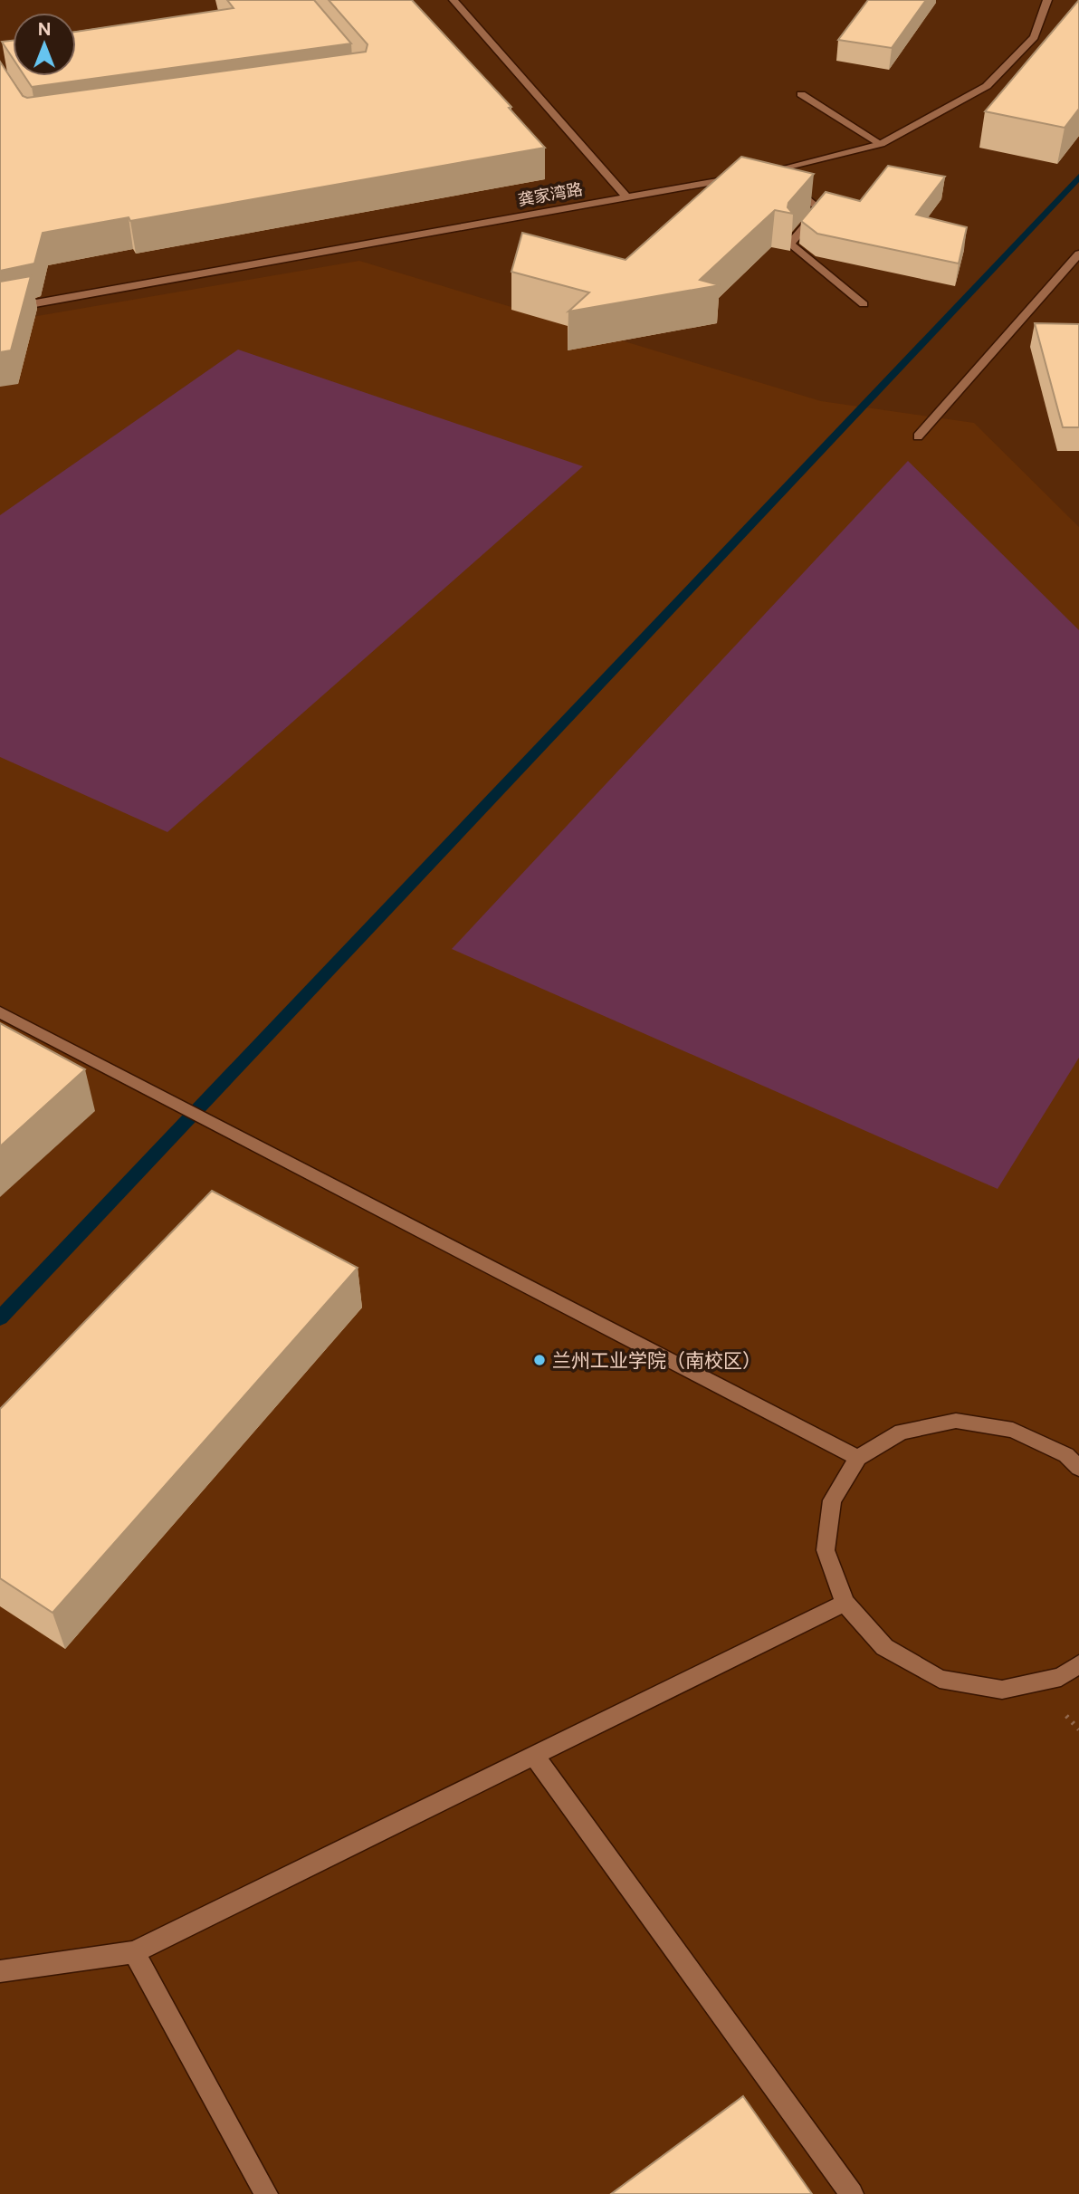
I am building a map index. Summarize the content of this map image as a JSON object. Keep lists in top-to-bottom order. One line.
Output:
{"streets":{"street":["龚家湾路"]},"places":["兰州工业学院（南校区）"],"north":"top"}
